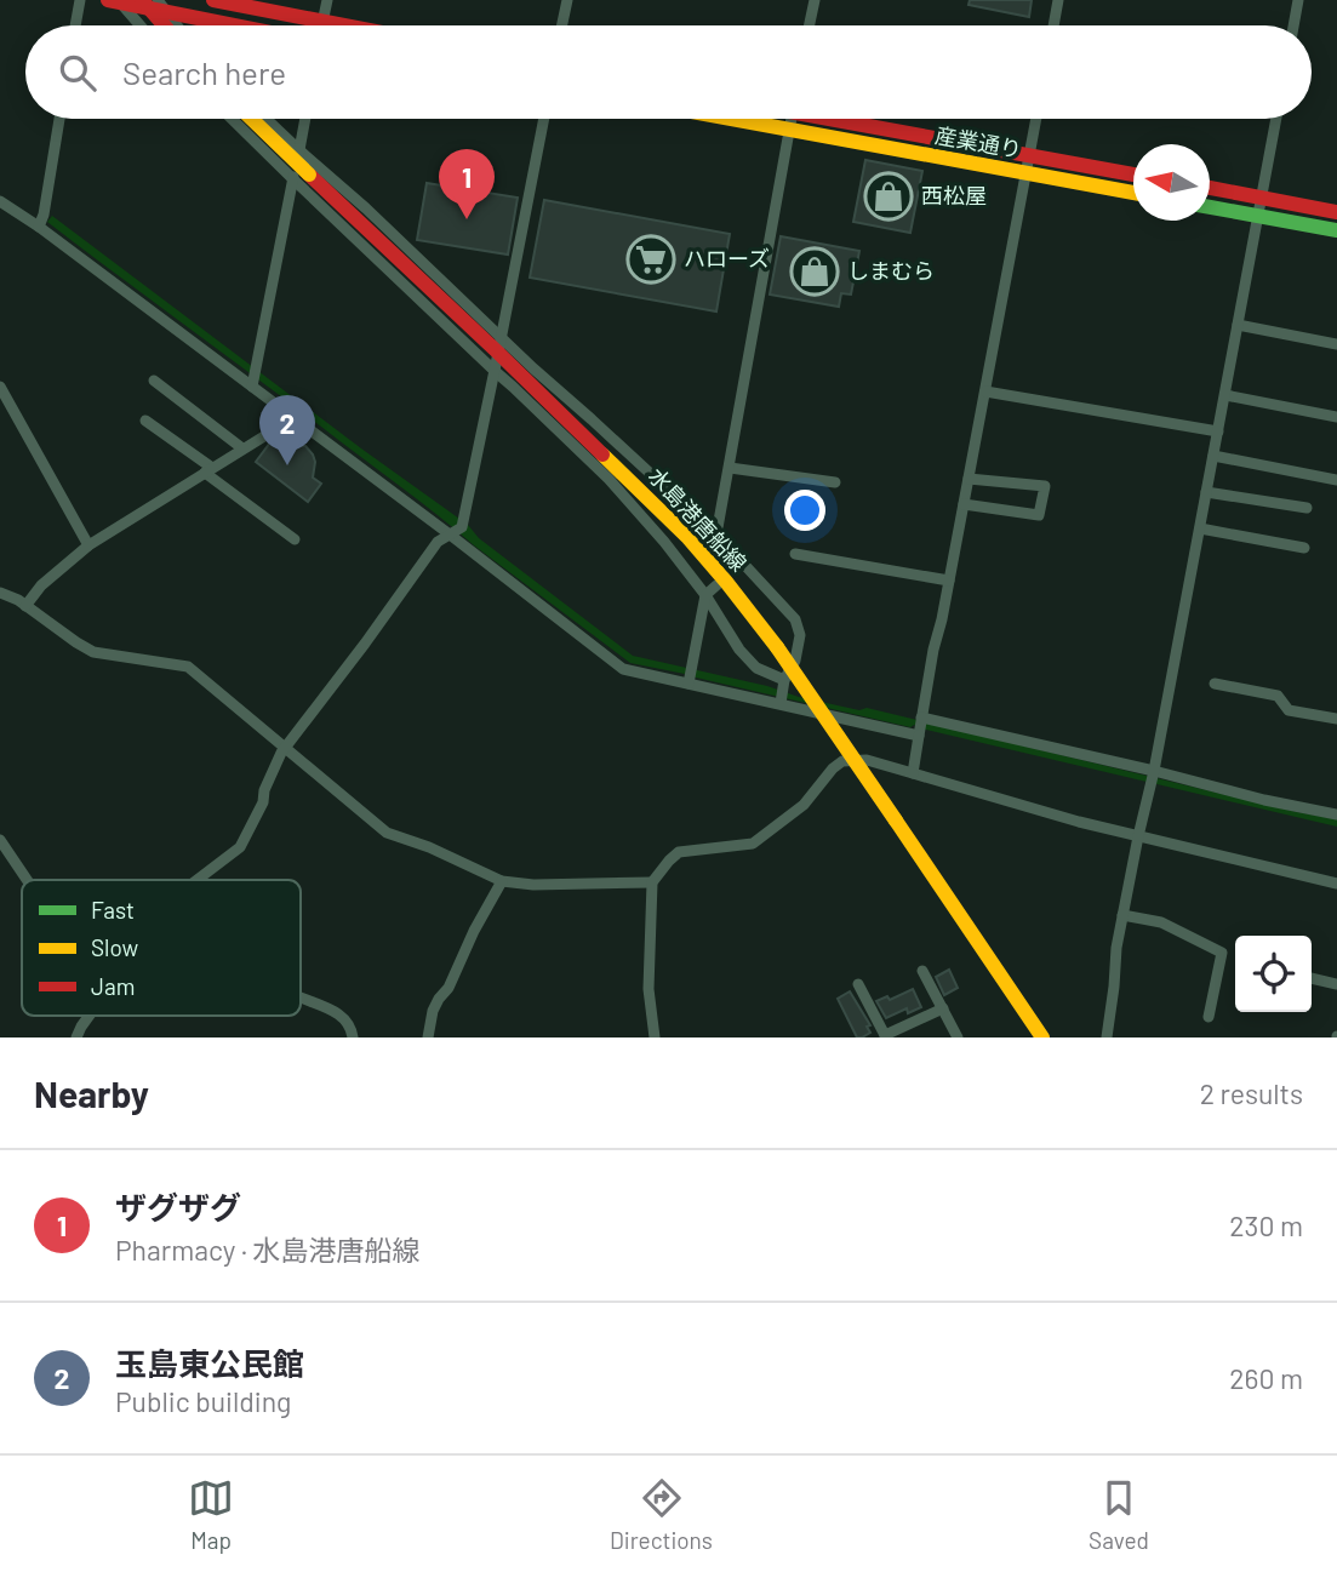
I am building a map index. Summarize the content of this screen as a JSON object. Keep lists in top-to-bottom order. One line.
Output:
{"streets":{"street":["産業通り","水島港唐船線"]},"places":{"shop":["西松屋","しまむら"],"supermarket":["ハローズ"]},"legend":["Fast","Slow","Jam"],"north":"left","page":{"search":"Search here","pins":["1","2"],"heading":["Nearby","2 results"],"list":[{"mark":"1","name":"ザグザグ","note":"Pharmacy · 水島港唐船線","value":"230 m"},{"mark":"2","name":"玉島東公民館","note":"Public building","value":"260 m"}],"nav":["Map","Directions","Saved"]}}
